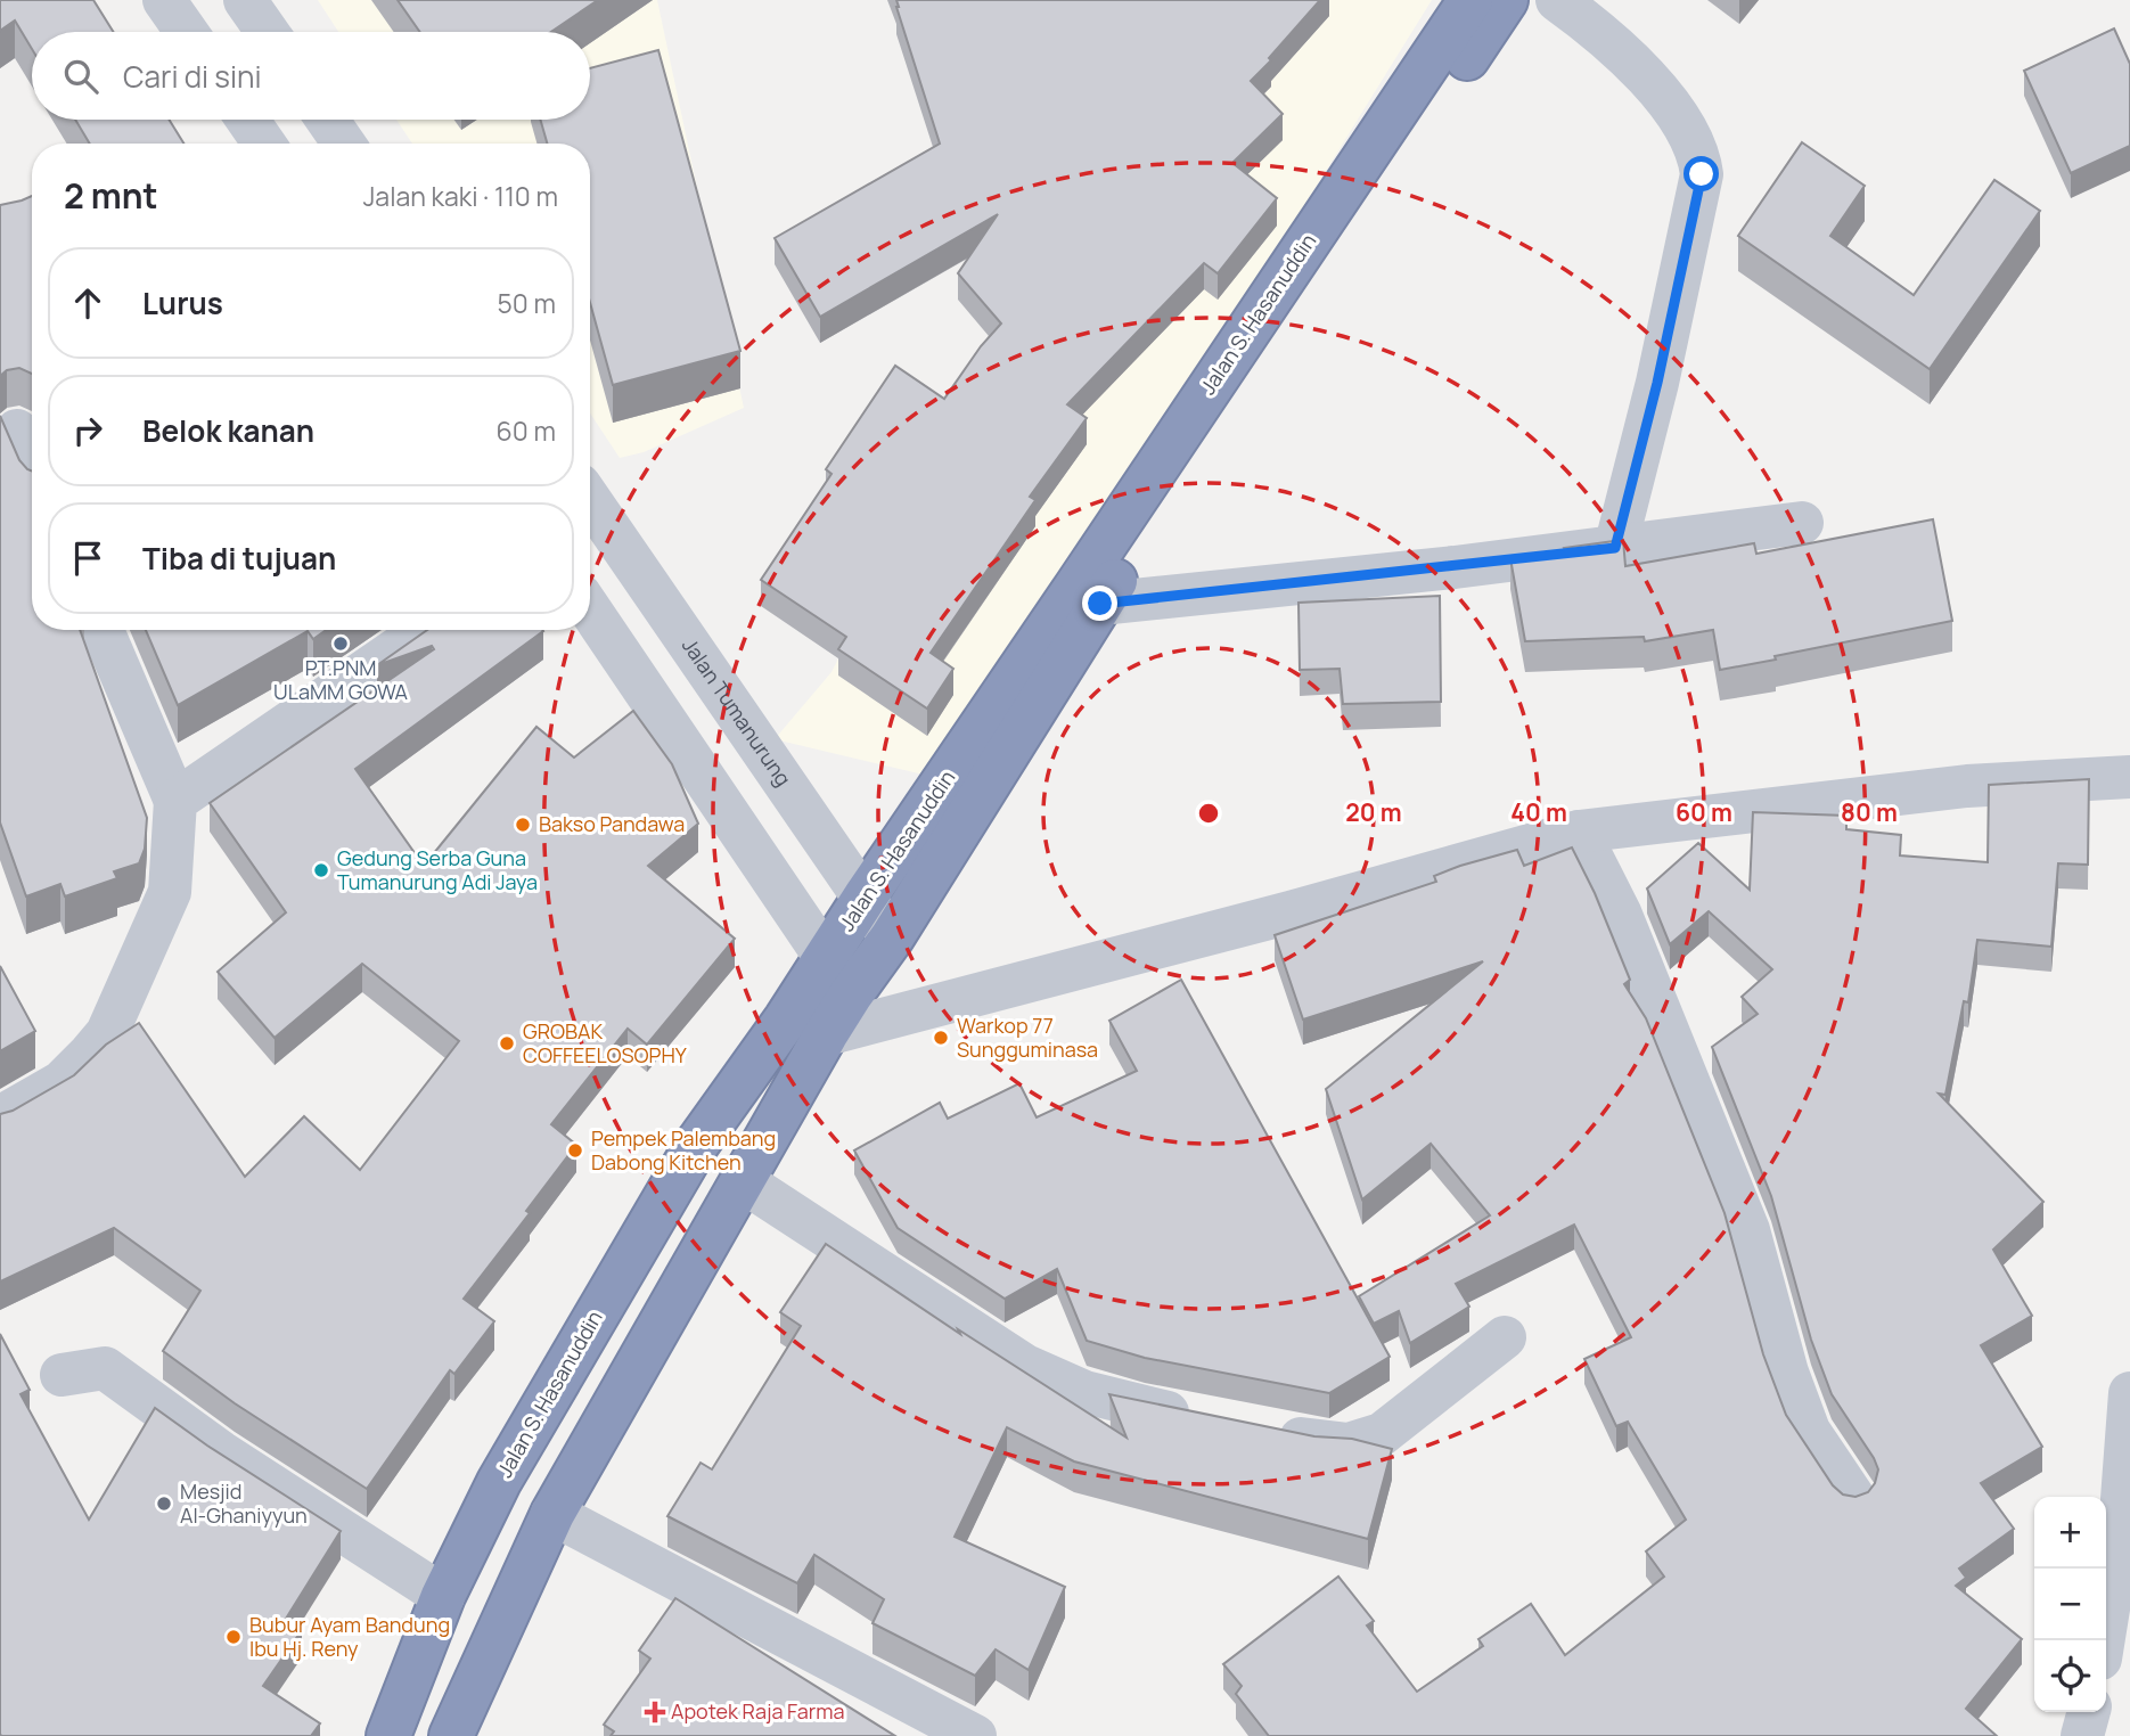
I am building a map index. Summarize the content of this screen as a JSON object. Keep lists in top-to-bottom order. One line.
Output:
{"streets":{"highway":["Jalan S. Hasanuddin"],"street":["Jalan Tumanurung"]},"crossings":[["Jalan S. Hasanuddin","Jalan Tumanurung"]],"places":{"other":["PT.PNM ULaMM GOWA","Bakso Pandawa","Gedung Serba Guna Tumanurung Adi Jaya","Warkop 77 Sungguminasa","GROBAK COFFEELOSOPHY","Pempek Palembang Dabong Kitchen","Mesjid Al-Ghaniyyun","Bubur Ayam Bandung Ibu Hj. Reny"],"health":["Apotek Raja Farma"]},"page":{"search":"Cari di sini","heading":["2 mnt","Jalan kaki · 110 m"],"list":[["Lurus","50 m"],["Belok kanan","60 m"],"Tiba di tujuan"],"map_buttons":["+","−"]},"rings":["20 m","40 m","60 m","80 m"]}
